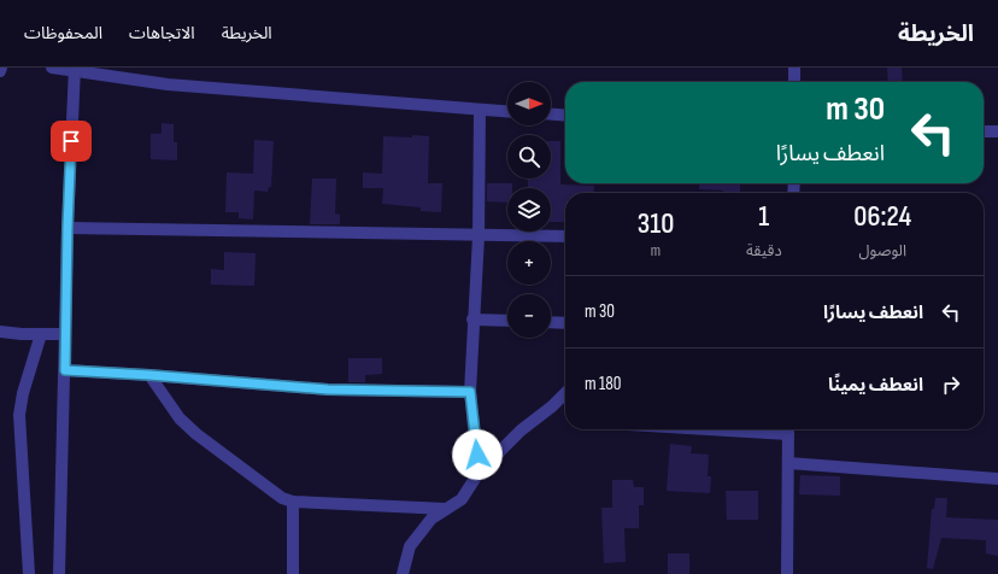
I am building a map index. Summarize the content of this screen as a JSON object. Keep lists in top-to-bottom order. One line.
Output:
{"north":"right","page":{"header":"الخريطة","nav":["الخريطة","الاتجاهات","المحفوظات"],"map_buttons":["+","−"],"turn":["30 m","انعطف يسارًا"],"eta":["06:24","الوصول","1","دقيقة","310","m"],"list":[{"name":"انعطف يسارًا","value":"30 m"},{"name":"انعطف يمينًا","value":"180 m"}]}}
